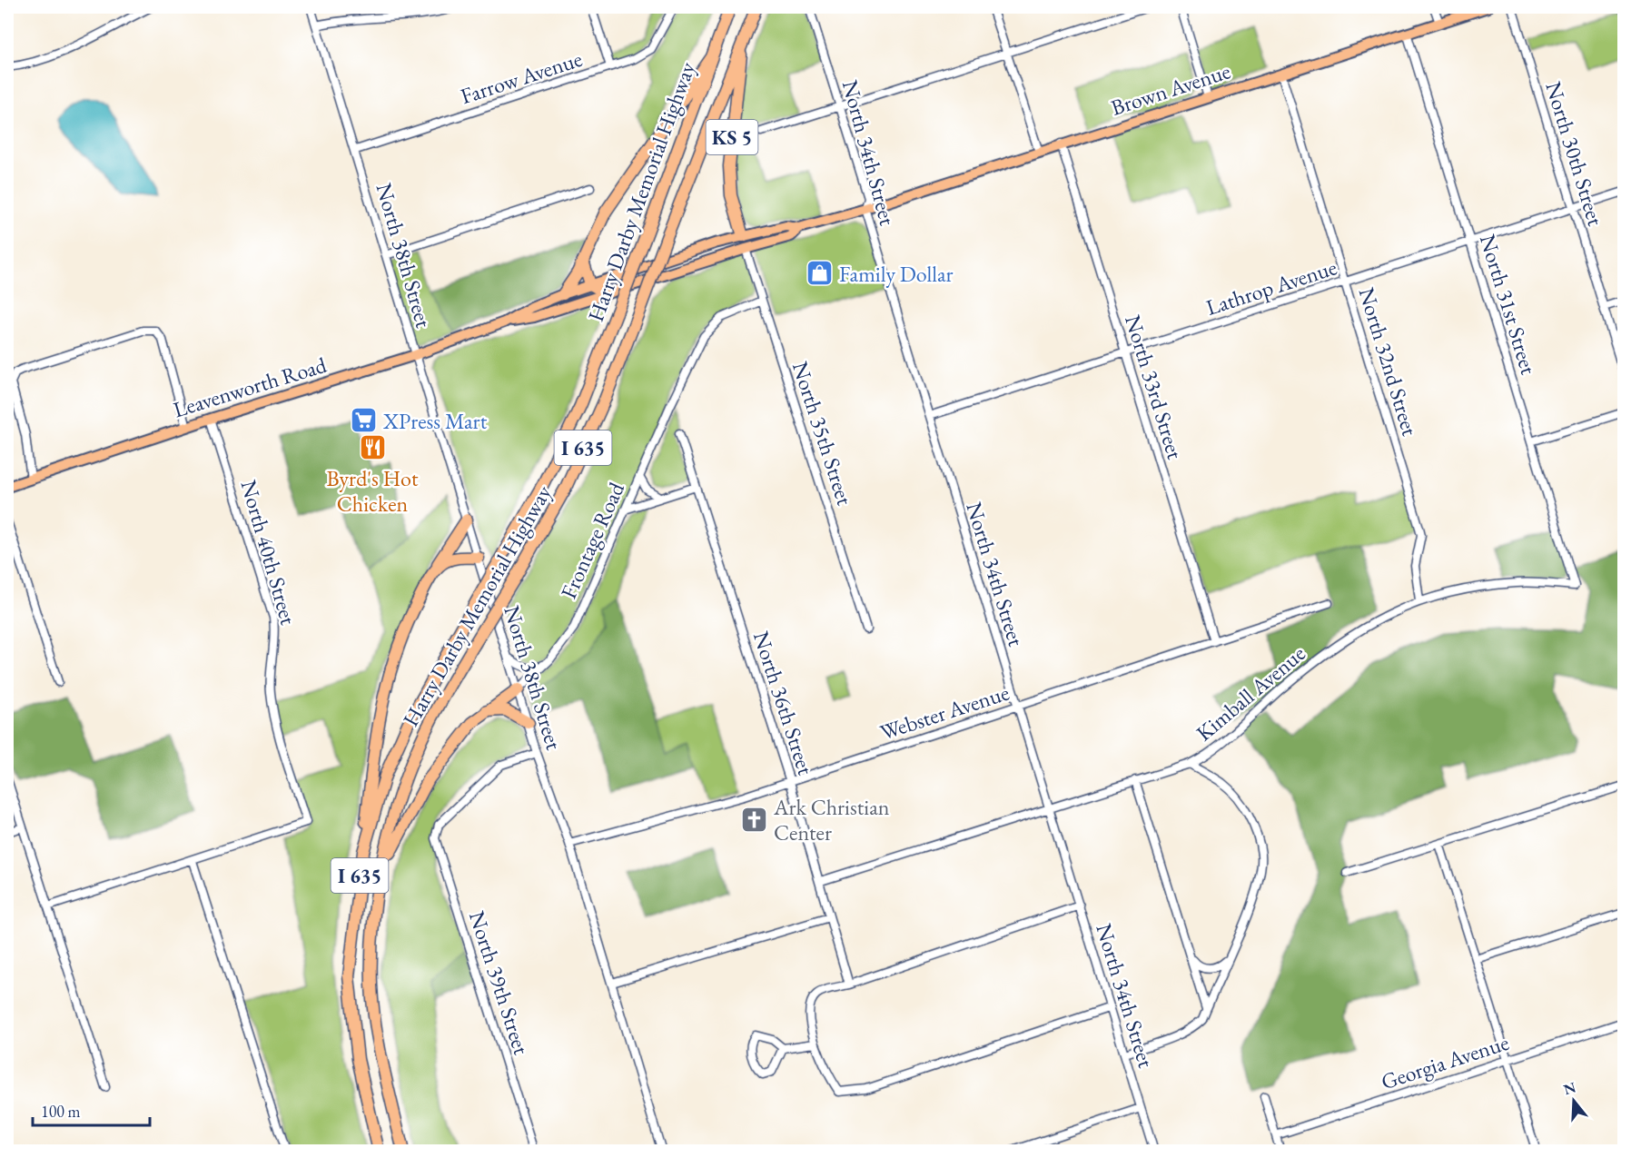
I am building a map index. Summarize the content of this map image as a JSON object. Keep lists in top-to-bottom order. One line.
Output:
{"streets":{"highway":["KS 5","Harry Darby Memorial Highway","I 635"],"main road":["Brown Avenue","Leavenworth Road"],"street":["Farrow Avenue","North 34th Street","North 30th Street","North 38th Street","Lathrop Avenue","North 31st Street","North 32nd Street","North 33rd Street","North 35th Street","Frontage Road","North 40th Street","Kimball Avenue","North 36th Street","Webster Avenue","North 39th Street","Georgia Avenue"]},"crossings":[["Farrow Avenue","North 38th Street"],["Brown Avenue","North 34th Street"],["Brown Avenue","North 31st Street"],["Brown Avenue","North 32nd Street"],["Brown Avenue","Leavenworth Road"],["Brown Avenue","North 33rd Street"],["KS 5","Harry Darby Memorial Highway"],["KS 5","Leavenworth Road"],["KS 5","North 35th Street"],["North 34th Street","Lathrop Avenue"],["North 34th Street","Leavenworth Road"],["North 34th Street","Kimball Avenue"],["North 34th Street","Webster Avenue"],["North 30th Street","Lathrop Avenue"],["North 38th Street","Leavenworth Road"],["North 38th Street","Frontage Road"],["North 38th Street","Webster Avenue"],["North 38th Street","North 39th Street"],["Lathrop Avenue","North 31st Street"],["Lathrop Avenue","North 32nd Street"],["Lathrop Avenue","North 33rd Street"],["North 31st Street","Kimball Avenue"],["North 32nd Street","Kimball Avenue"],["Leavenworth Road","North 35th Street"],["Leavenworth Road","North 40th Street"],["North 33rd Street","Webster Avenue"],["North 35th Street","Frontage Road"],["Kimball Avenue","North 36th Street"],["North 36th Street","Webster Avenue"]],"places":{"shop":["Family Dollar"],"supermarket":["XPress Mart"],"restaurant":["Byrd's Hot Chicken"],"church":["Ark Christian Center"]},"scale_bar":"100 m","north":"top"}
